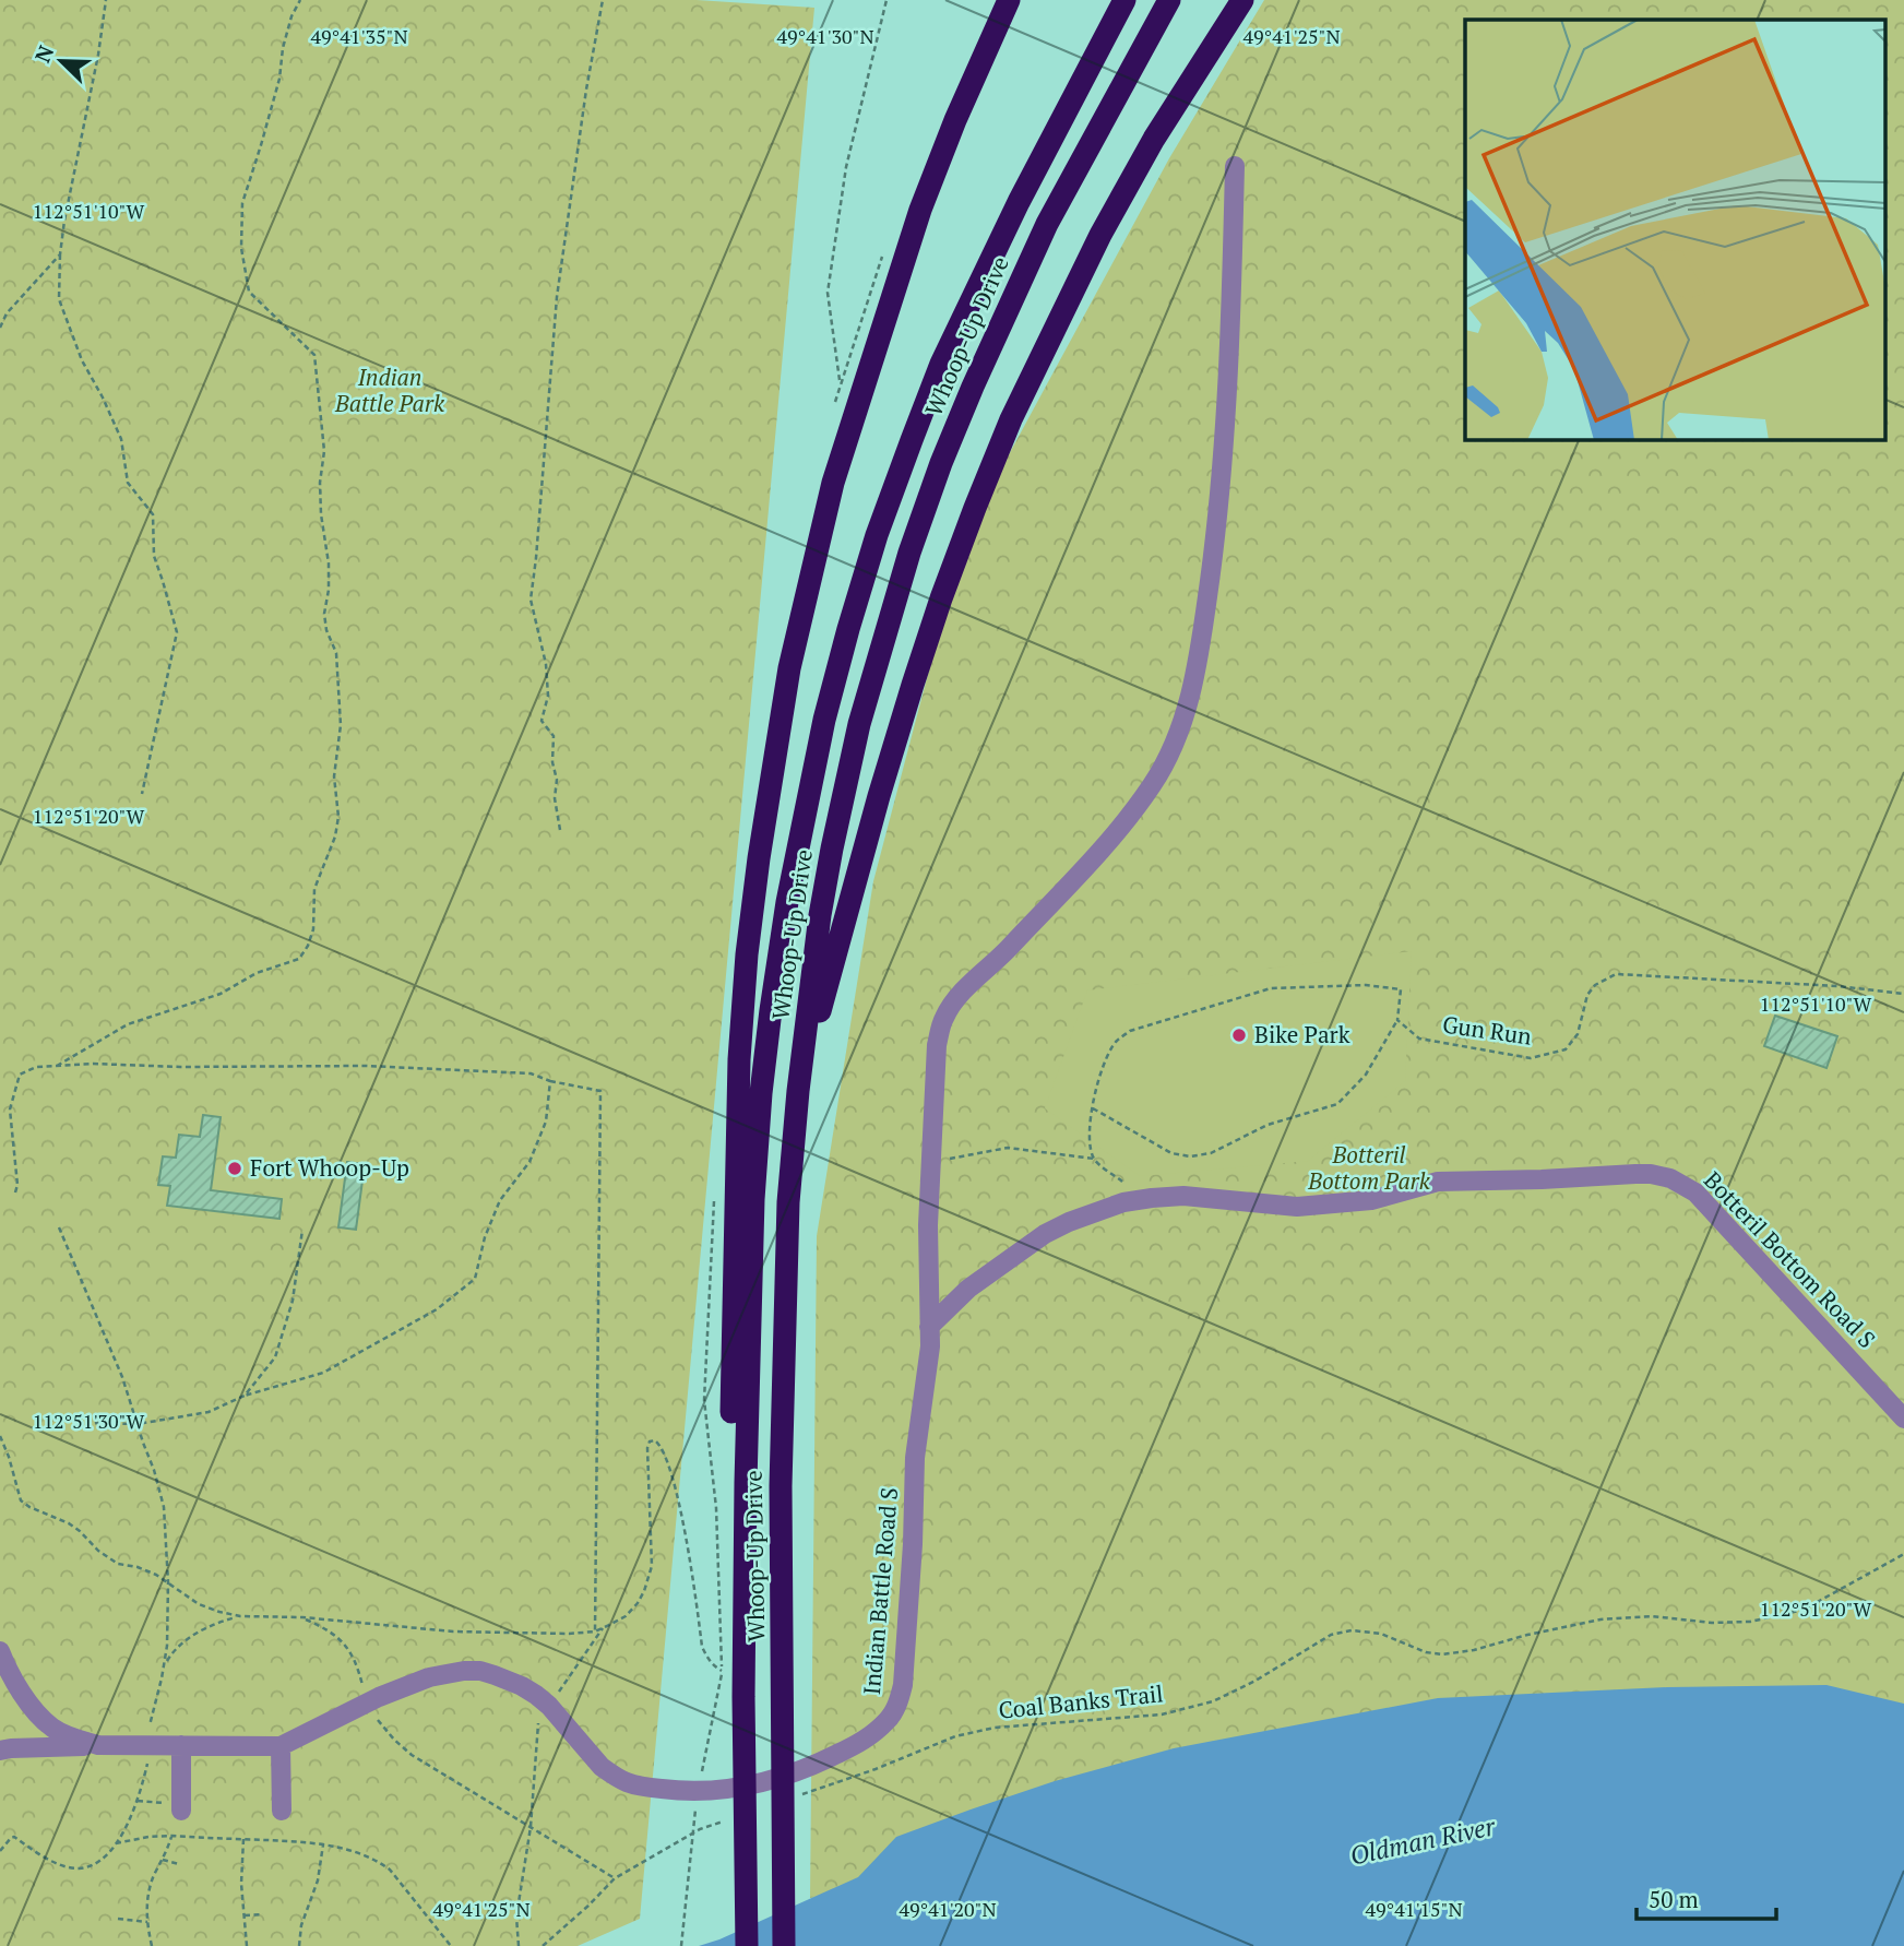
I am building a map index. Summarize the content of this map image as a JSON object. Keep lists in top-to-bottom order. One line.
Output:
{"streets":{"highway":["Whoop-Up Drive"],"street":["Botteril Bottom Road S","Indian Battle Road S"],"path":["Gun Run","Coal Banks Trail"]},"crossings":[["Botteril Bottom Road S","Indian Battle Road S"]],"water":["Oldman River"],"parks":["Indian Battle Park","Botteril Bottom Park"],"places":["Bike Park","Fort Whoop-Up"],"scale_bar":"50 m","north":"top left","coordinates":["49°41'35\"N","49°41'30\"N","49°41'25\"N","112°51'10\"W","112°51'20\"W","112°51'30\"W","49°41'20\"N","49°41'15\"N"]}
